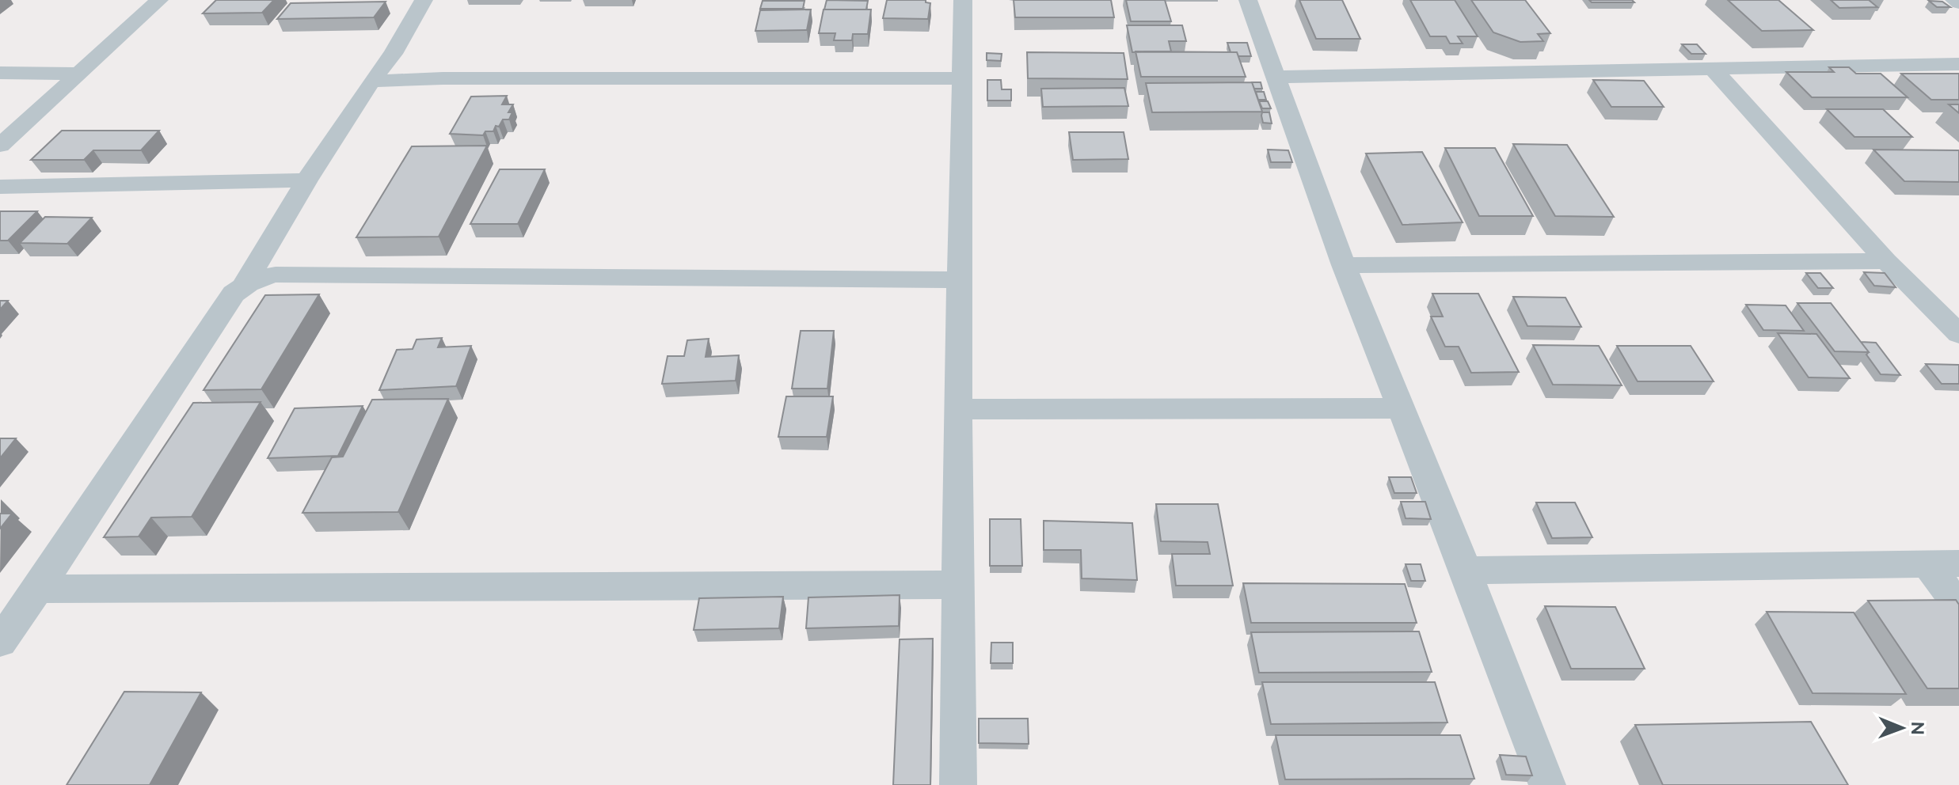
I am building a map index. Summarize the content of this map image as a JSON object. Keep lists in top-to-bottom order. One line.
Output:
{"north":"right"}
